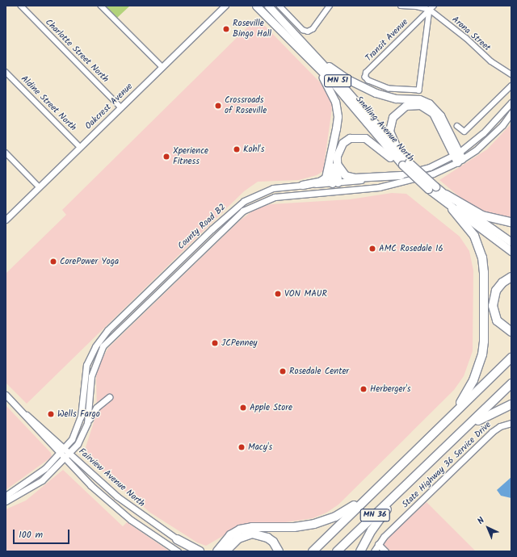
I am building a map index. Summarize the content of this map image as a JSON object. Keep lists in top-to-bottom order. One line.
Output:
{"streets":{"highway":["MN 51","Snelling Avenue North","MN 36"],"street":["Arona Street","Transit Avenue","Charlotte Street North","Aldine Street North","Oakcrest Avenue","County Road B2","State Highway 36 Service Drive","Fairview Avenue North"]},"crossings":[["Arona Street","Transit Avenue"],["Charlotte Street North","Oakcrest Avenue"],["Aldine Street North","Oakcrest Avenue"],["County Road B2","Fairview Avenue North"]],"places":["Roseville Bingo Hall","Crossroads of Roseville","Kohl's","Xperience Fitness","AMC Rosedale 16","CorePower Yoga","VON MAUR","JCPenney","Rosedale Center","Herberger's","Apple Store","Wells Fargo","Macy's"],"scale_bar":"100 m","north":"top left"}
